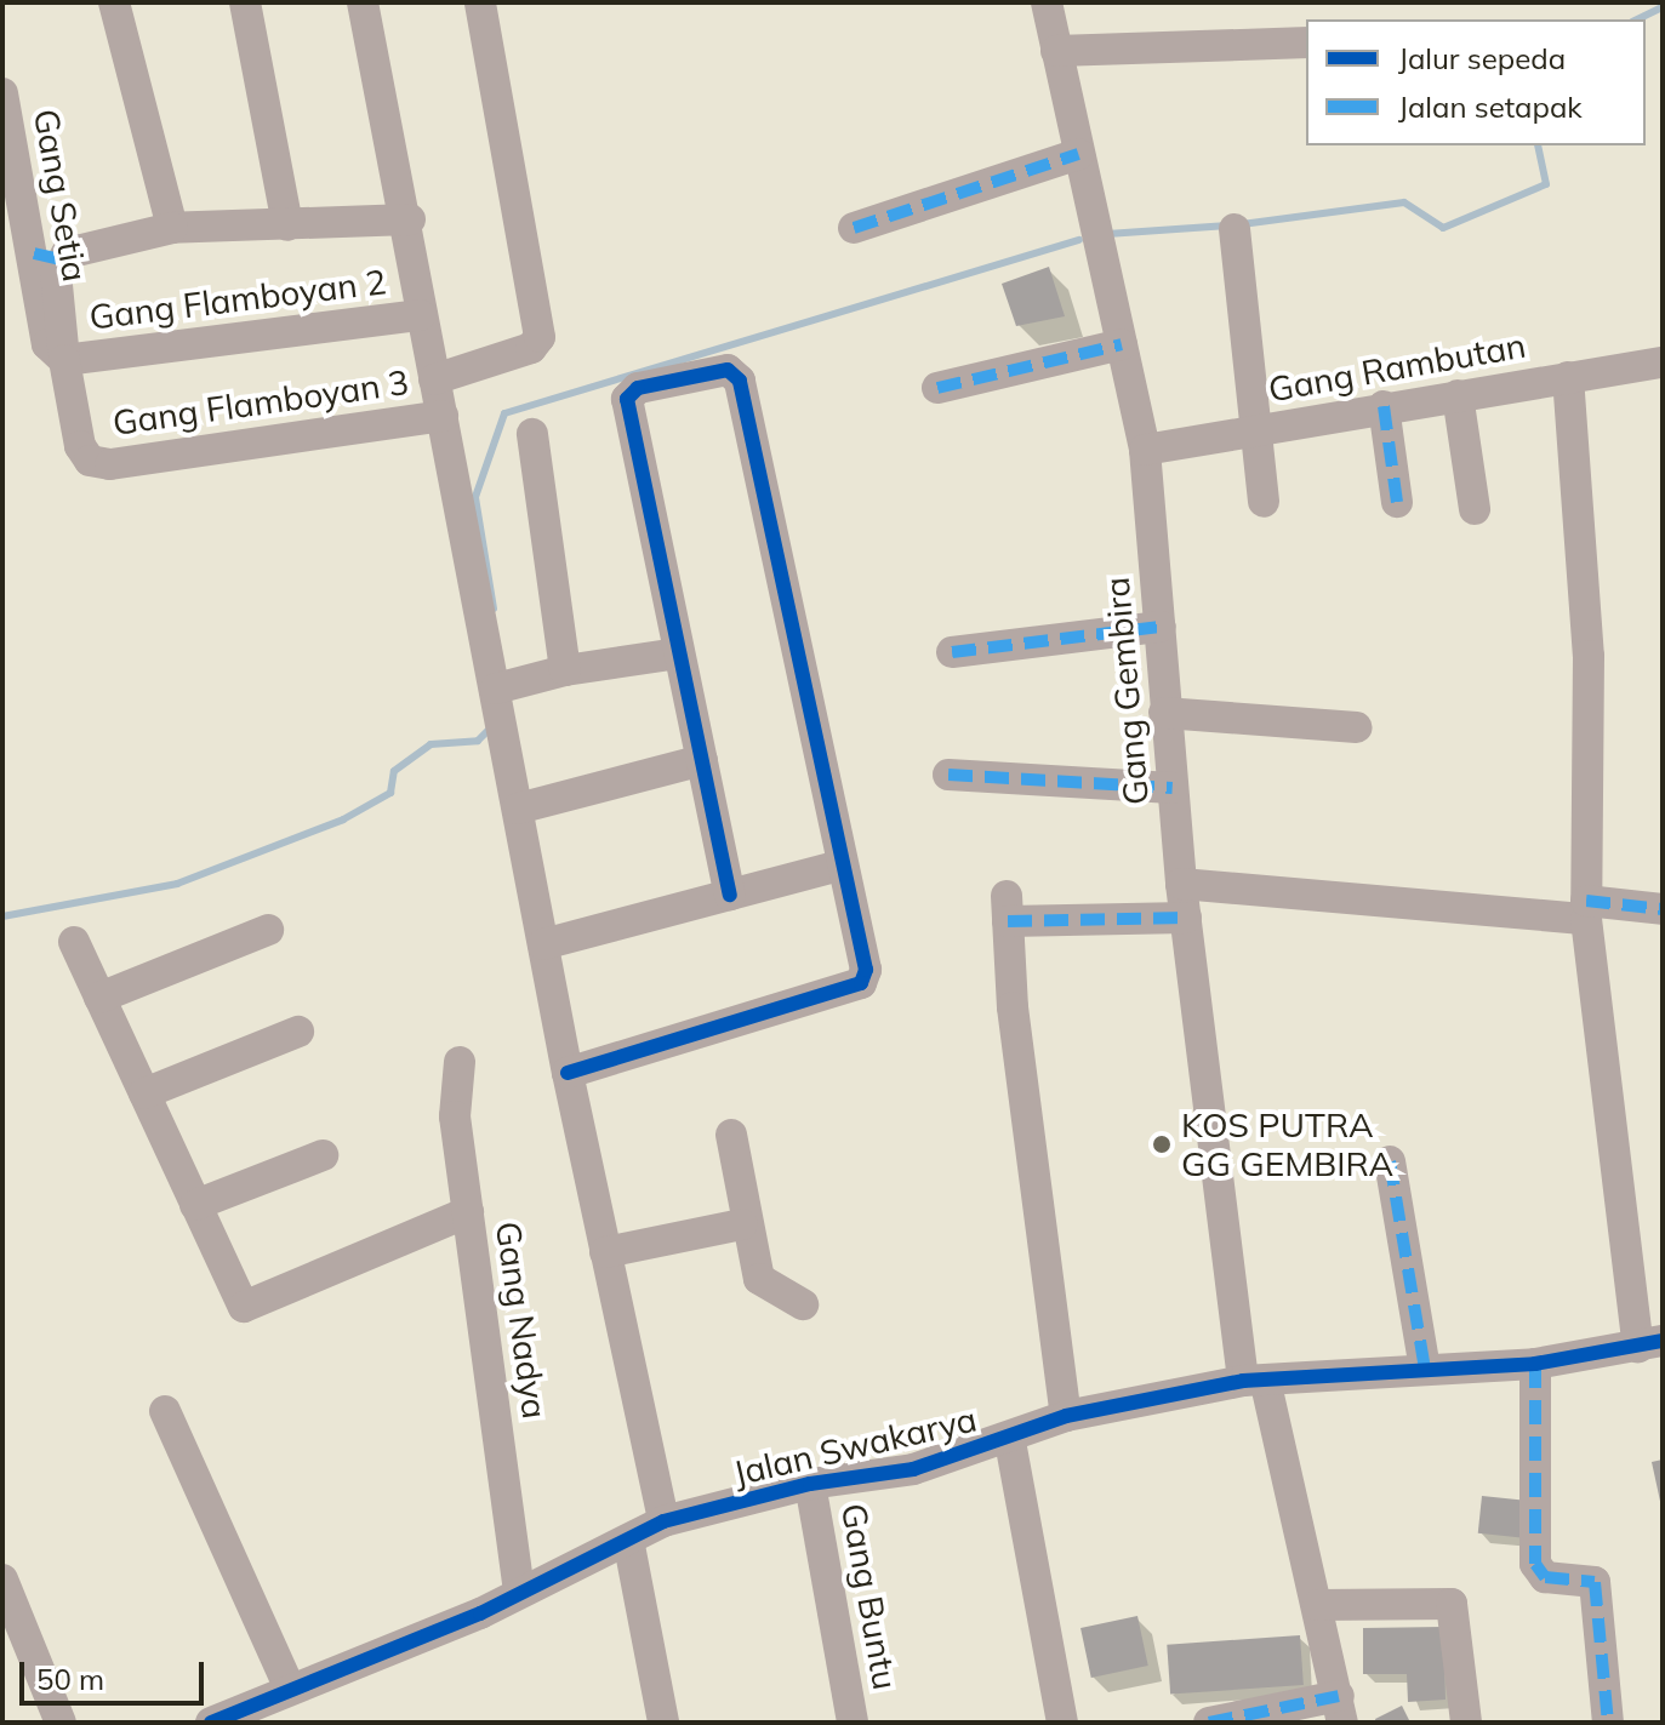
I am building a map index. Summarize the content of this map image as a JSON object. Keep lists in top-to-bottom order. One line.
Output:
{"streets":{"street":["Gang Setia","Gang Flamboyan 2","Gang Rambutan","Gang Flamboyan 3","Gang Gembira","Gang Nadya","Jalan Swakarya","Gang Buntu"]},"crossings":[["Gang Setia","Gang Flamboyan 2"],["Gang Setia","Gang Flamboyan 3"],["Gang Flamboyan 2","Gang Flamboyan 3"],["Gang Rambutan","Gang Gembira"],["Gang Gembira","Jalan Swakarya"],["Gang Nadya","Jalan Swakarya"],["Jalan Swakarya","Gang Buntu"]],"places":["KOS PUTRA GG GEMBIRA"],"legend":["Jalur sepeda","Jalan setapak"],"scale_bar":"50 m"}
